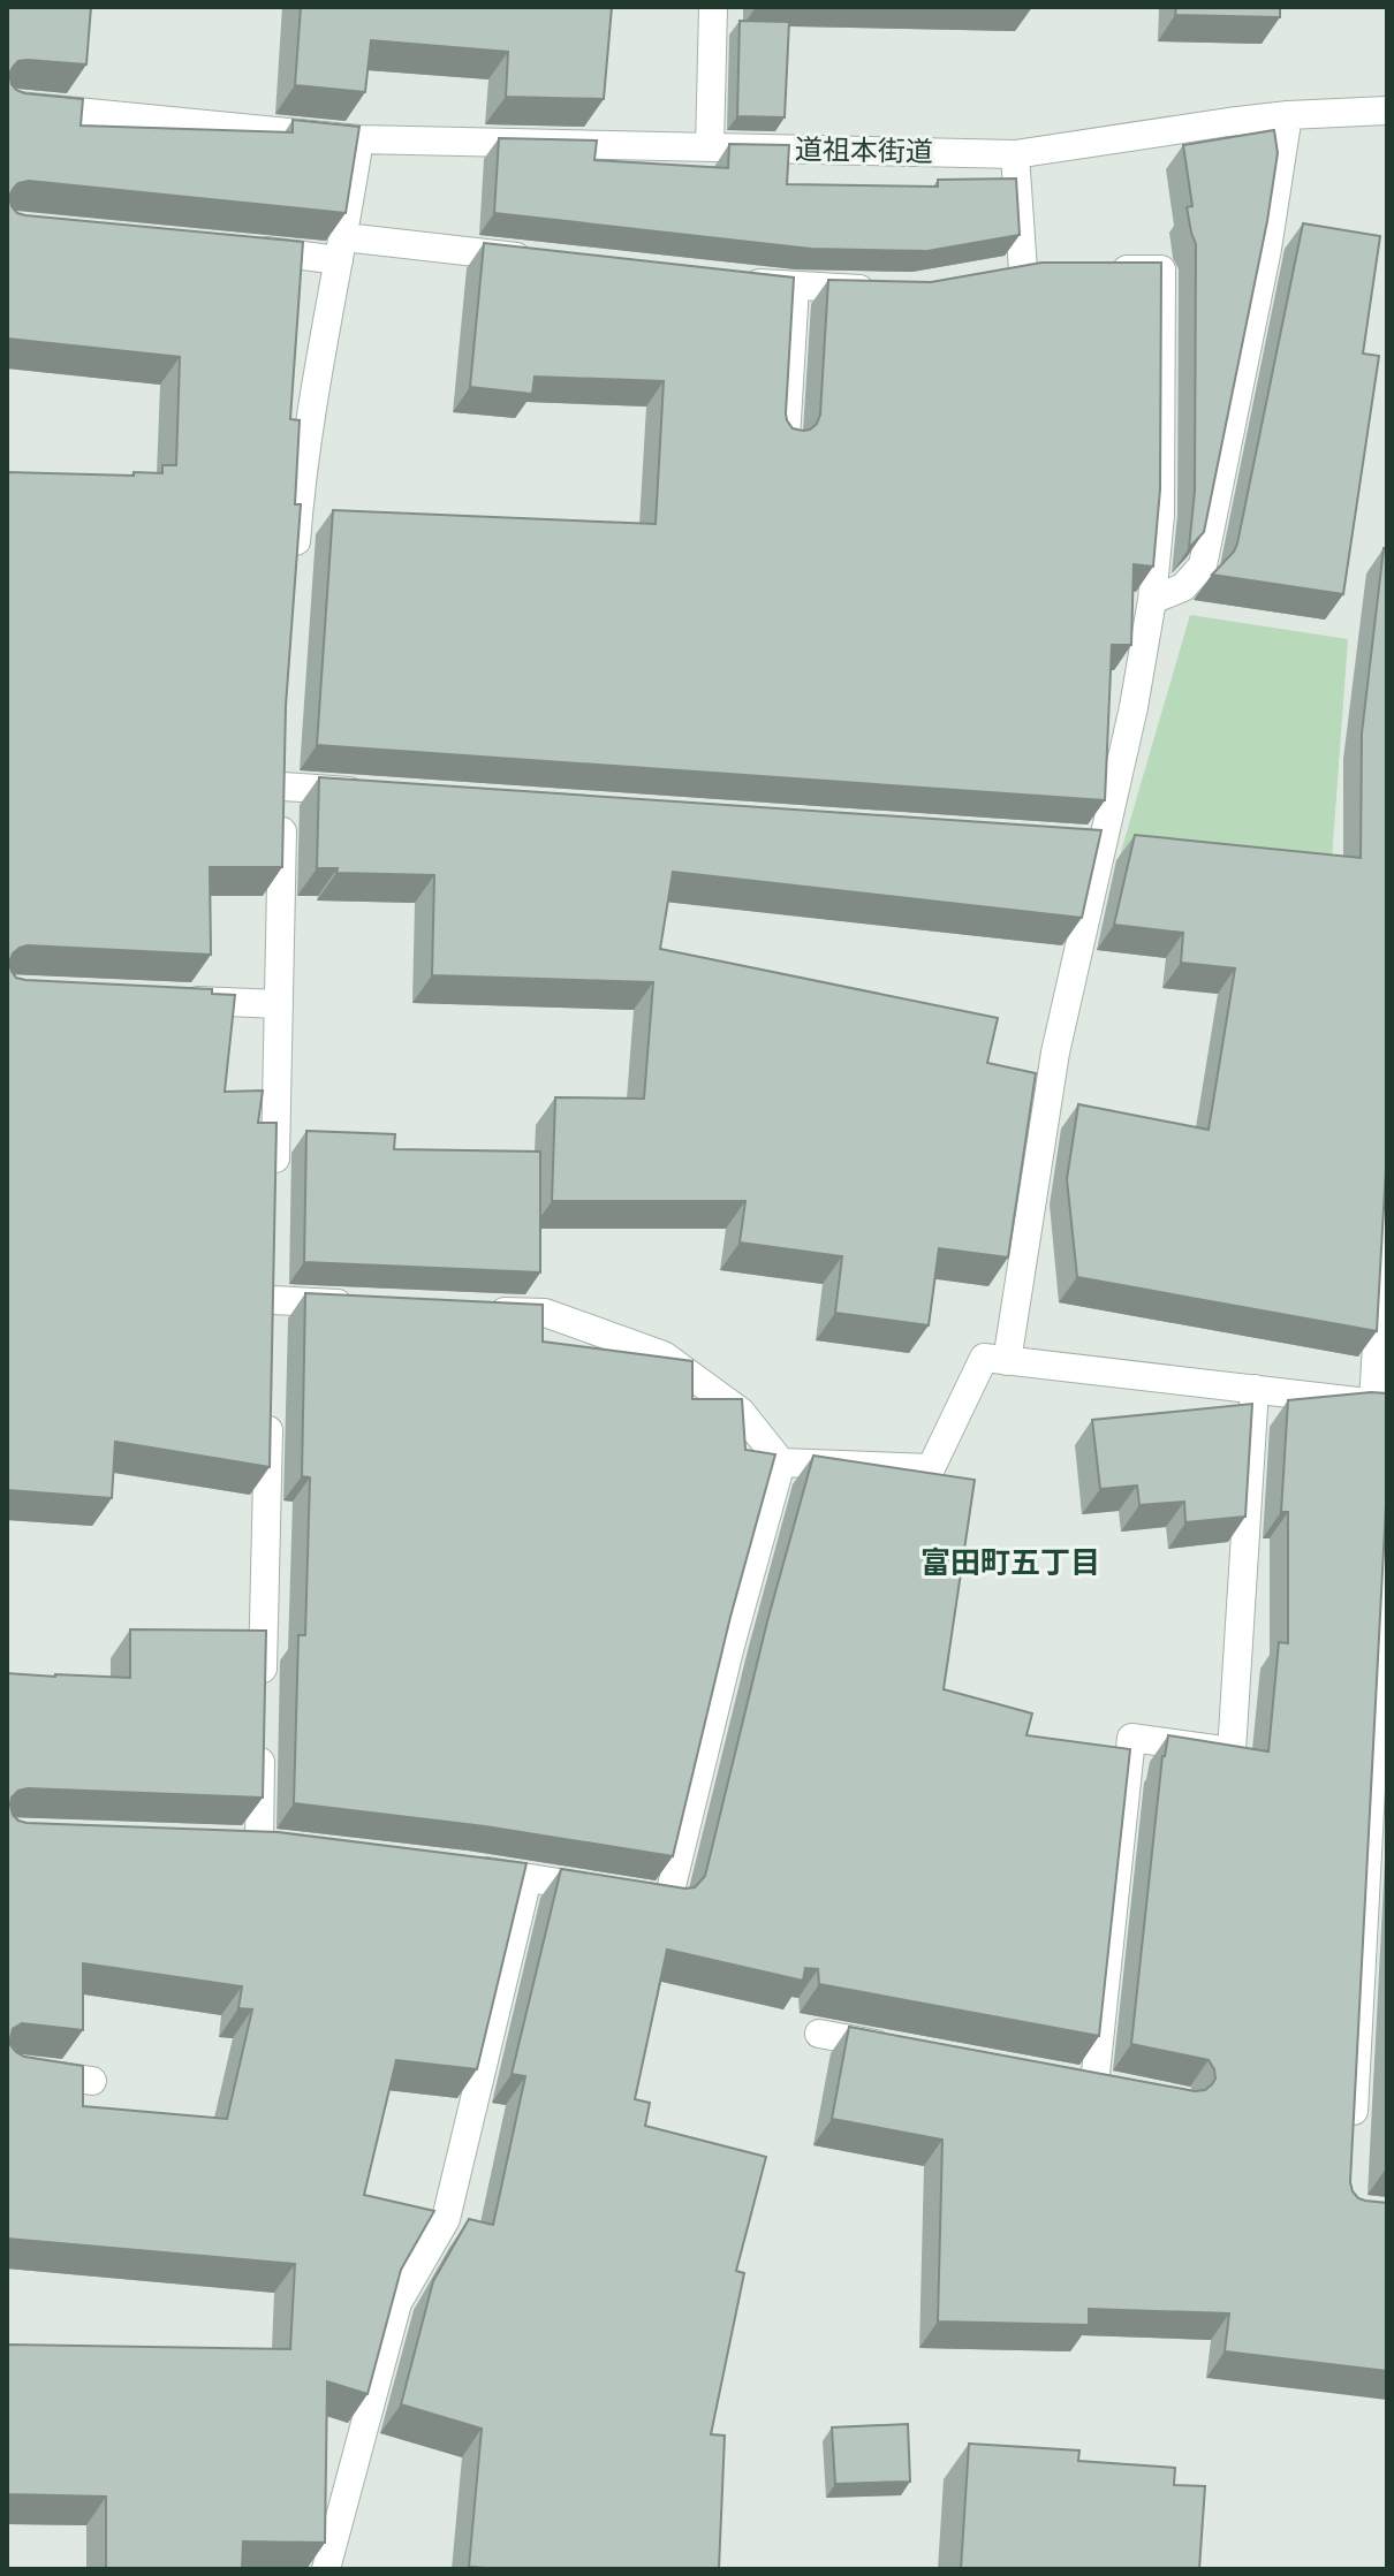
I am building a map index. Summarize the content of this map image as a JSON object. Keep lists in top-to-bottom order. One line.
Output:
{"streets":{"street":["道祖本街道"]},"districts":["富田町五丁目"]}
